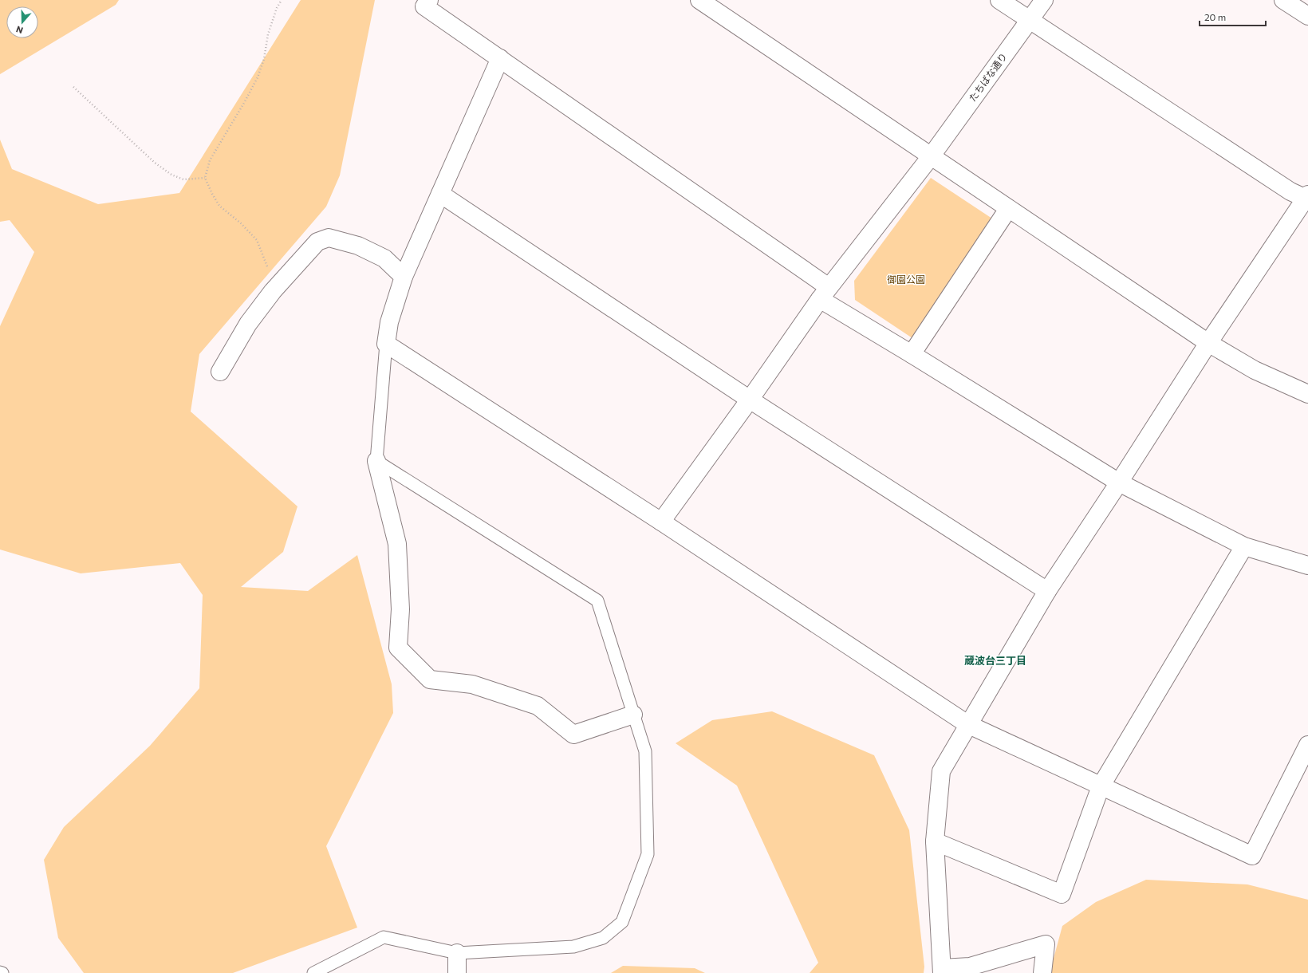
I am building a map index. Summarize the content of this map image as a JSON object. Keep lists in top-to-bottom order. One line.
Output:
{"streets":{"street":["たちばな通り"]},"districts":["蔵波台三丁目"],"parks":["御園公園"],"scale_bar":"20 m","north":"bottom"}
